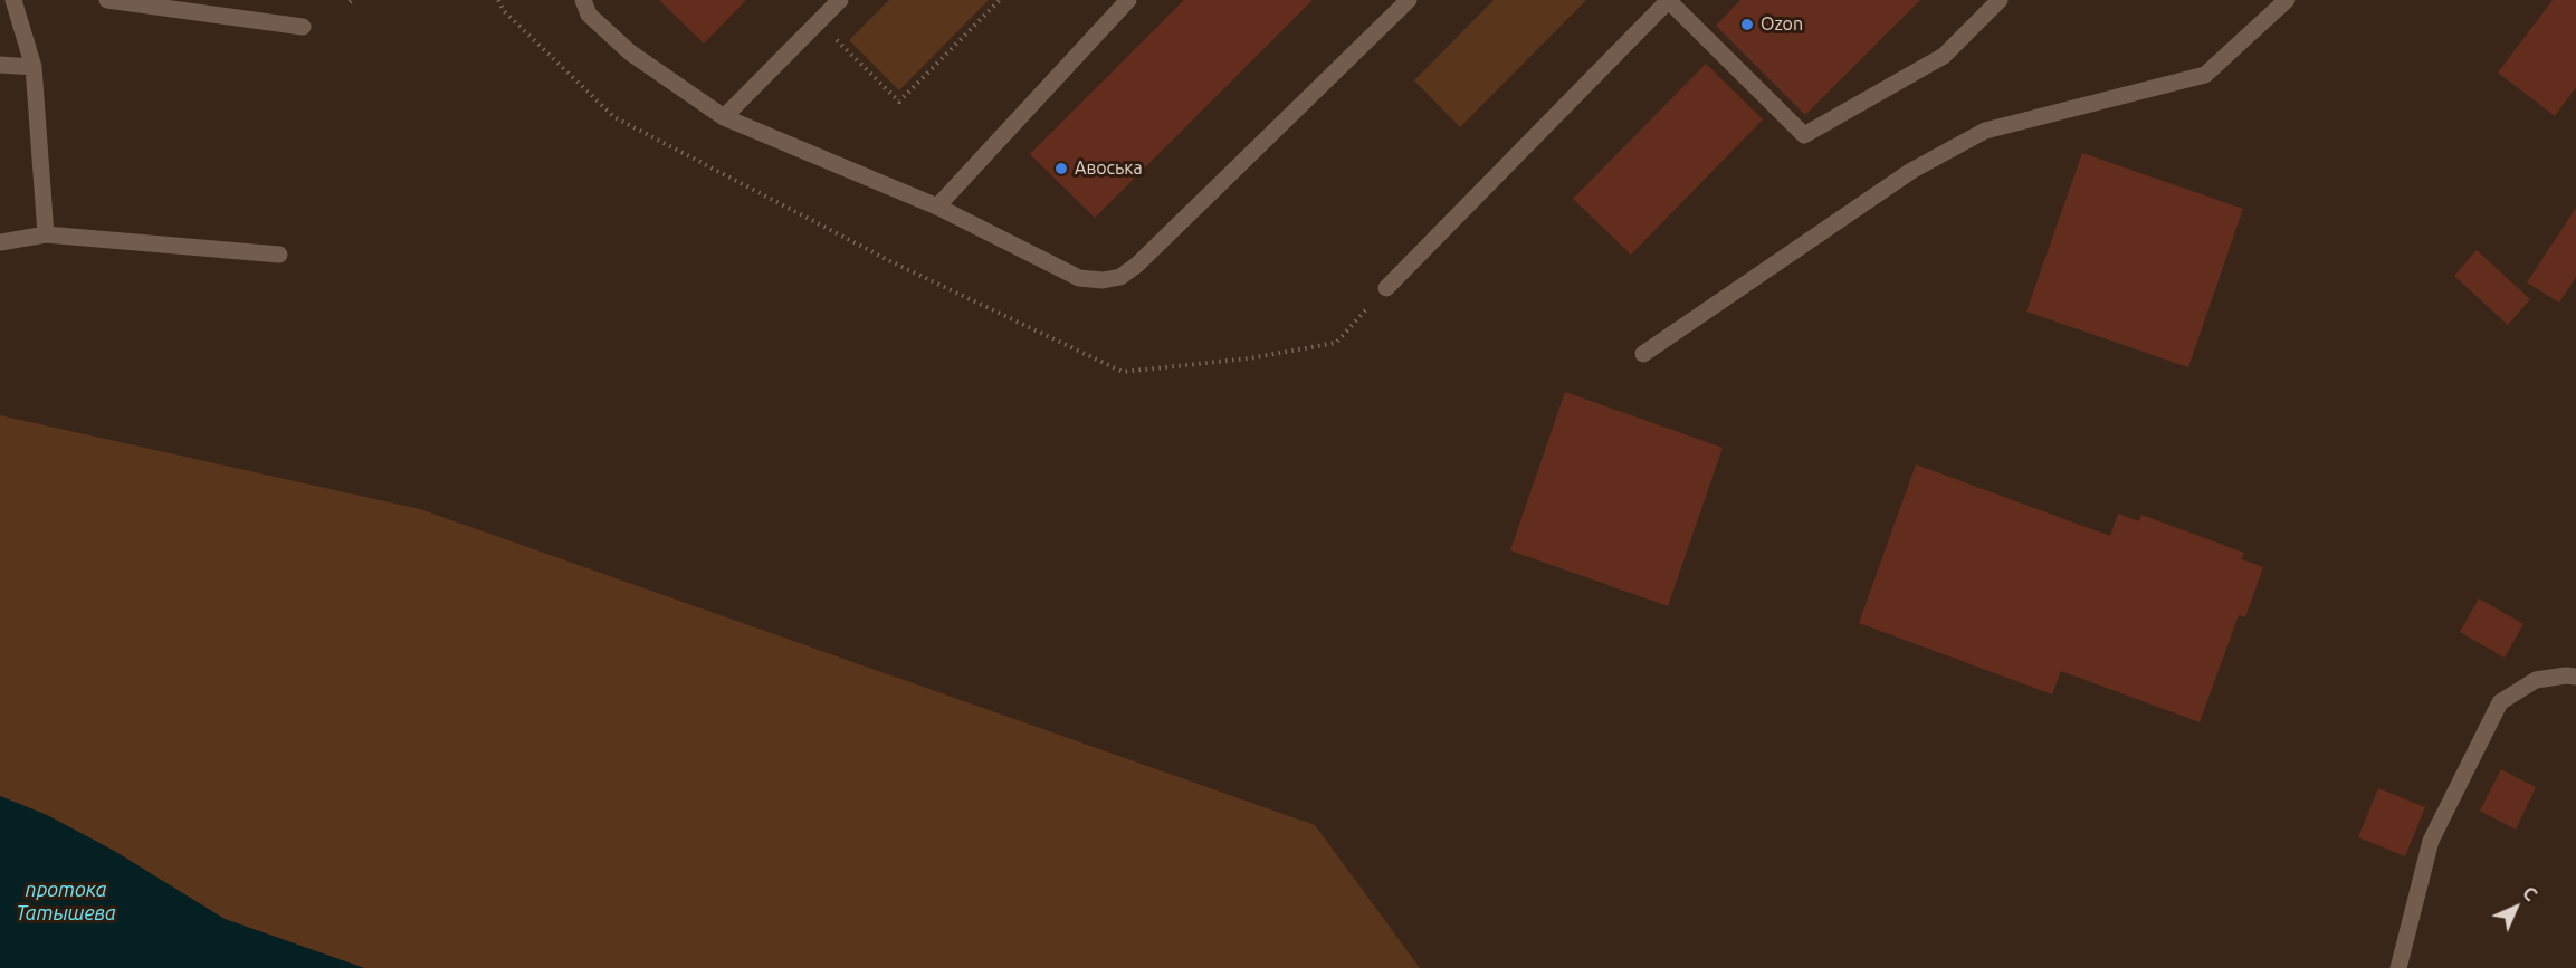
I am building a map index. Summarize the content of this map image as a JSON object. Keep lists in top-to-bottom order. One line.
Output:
{"water":["протока Татышева"],"places":["Ozon","Авоська"],"north":"top right"}
